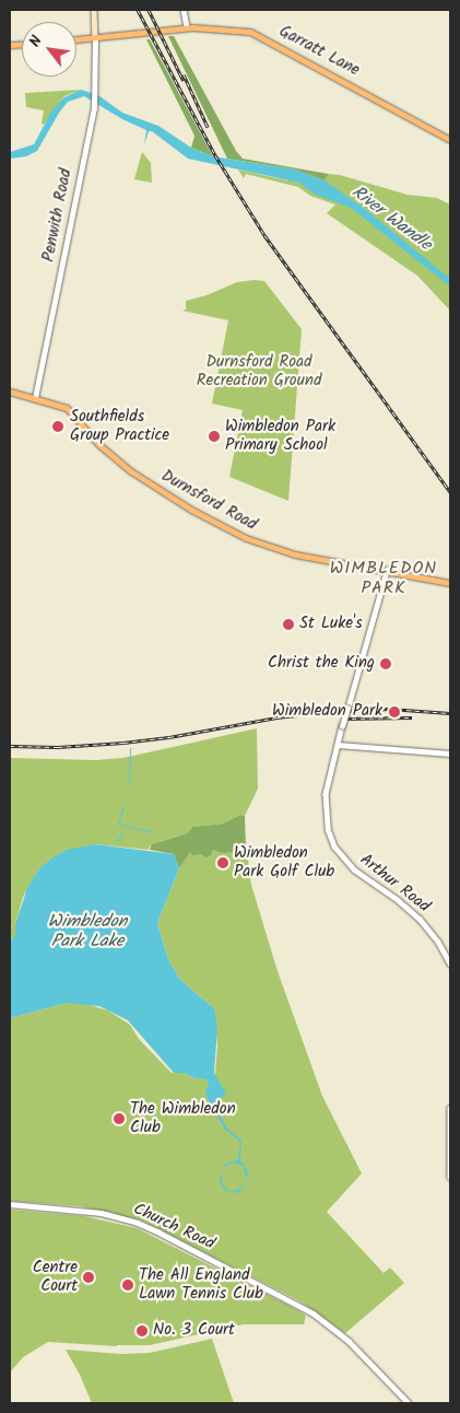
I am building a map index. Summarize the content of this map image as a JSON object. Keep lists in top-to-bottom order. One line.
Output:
{"streets":{"main road":["Garratt Lane","Durnsford Road"],"street":["Penwith Road","Arthur Road","Church Road"]},"crossings":[["Garratt Lane","Penwith Road"],["Penwith Road","Durnsford Road"],["Durnsford Road","Arthur Road"]],"districts":["WIMBLEDON PARK"],"water":["River Wandle","Wimbledon Park Lake"],"parks":["Durnsford Road Recreation Ground"],"places":["Southfields Group Practice","Wimbledon Park Primary School","St Luke's","Christ the King","Wimbledon Park","Wimbledon Park Golf Club","The Wimbledon Club","Centre Court","The All England Lawn Tennis Club","No. 3 Court"],"north":"top left"}
